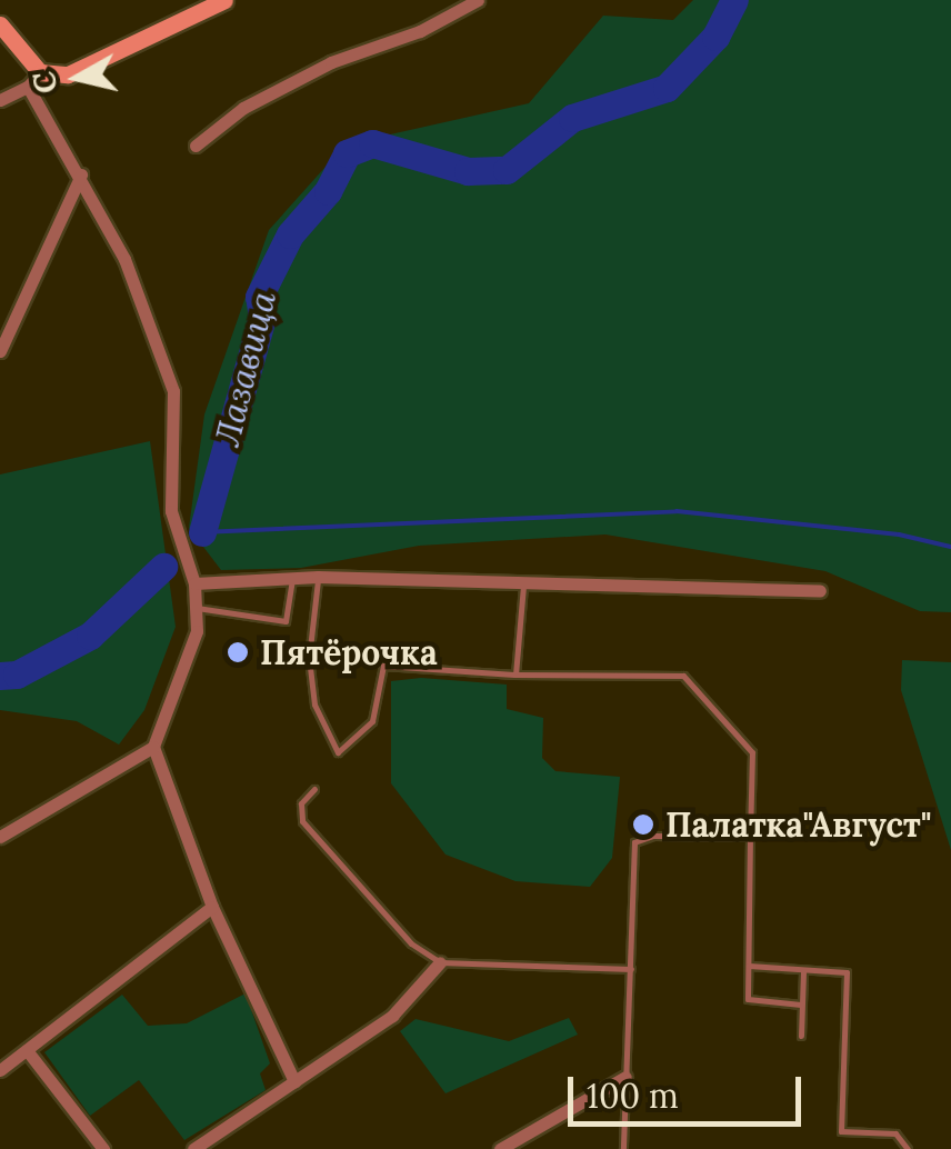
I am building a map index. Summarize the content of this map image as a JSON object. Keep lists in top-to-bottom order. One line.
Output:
{"water":["Лазавица"],"places":["Пятёрочка","Палатка\"Август\""],"scale_bar":"100 m","north":"left"}
